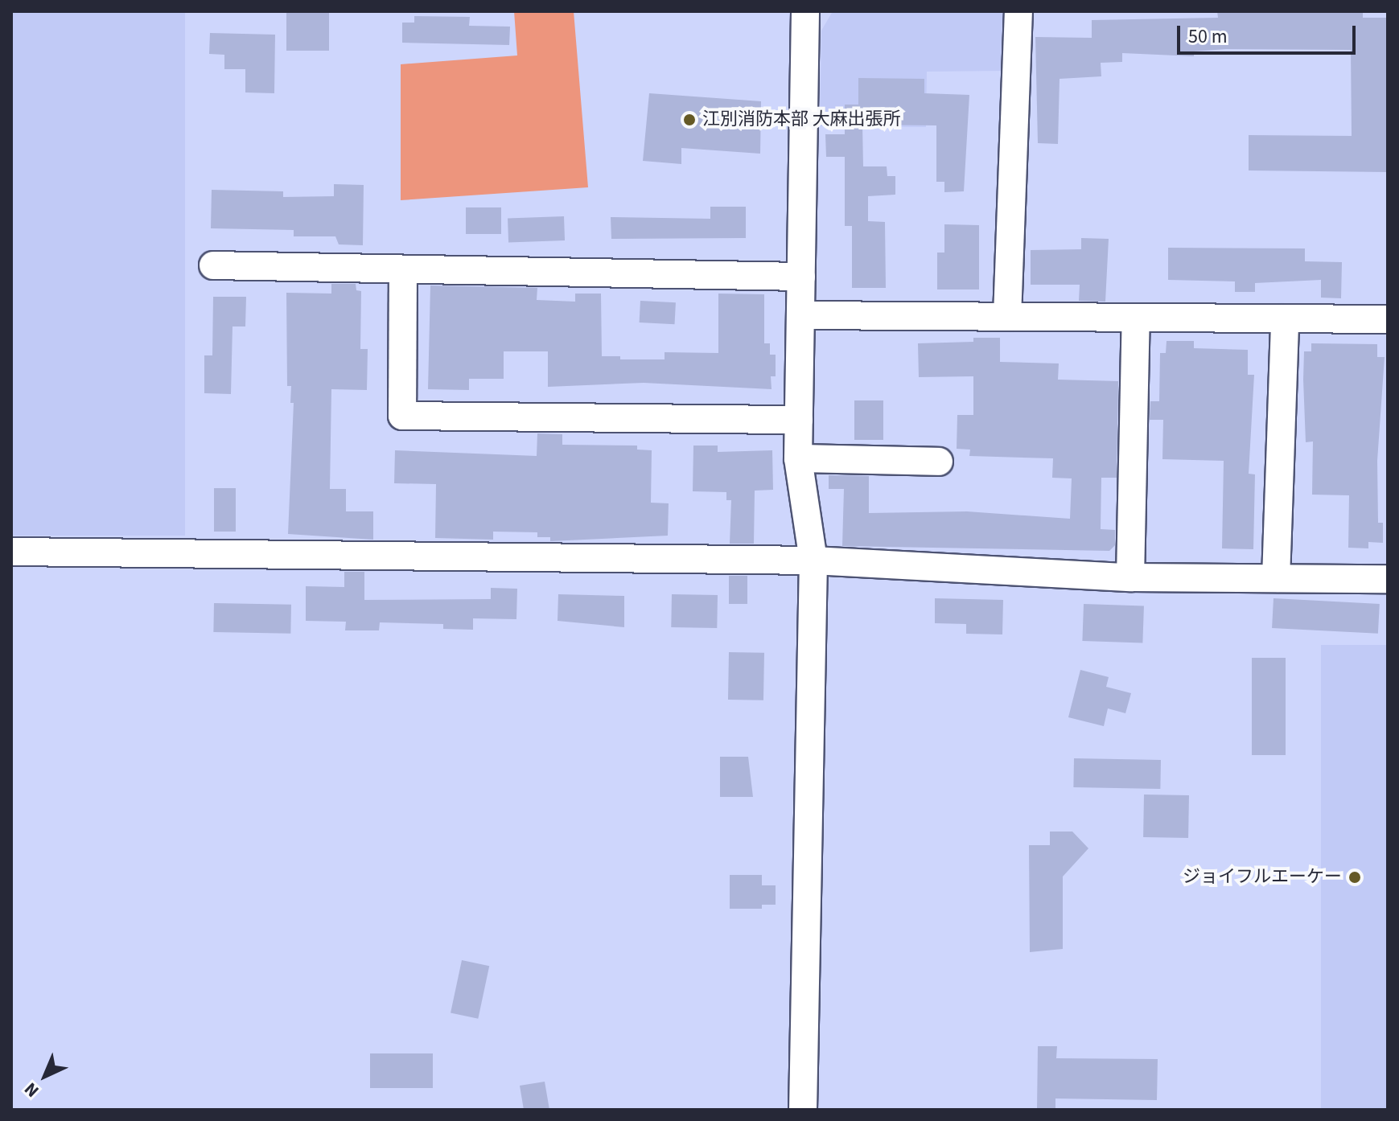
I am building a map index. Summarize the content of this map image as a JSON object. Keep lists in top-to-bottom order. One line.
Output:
{"places":["江別消防本部 大麻出張所","ジョイフルエーケー"],"scale_bar":"50 m","north":"bottom left"}
